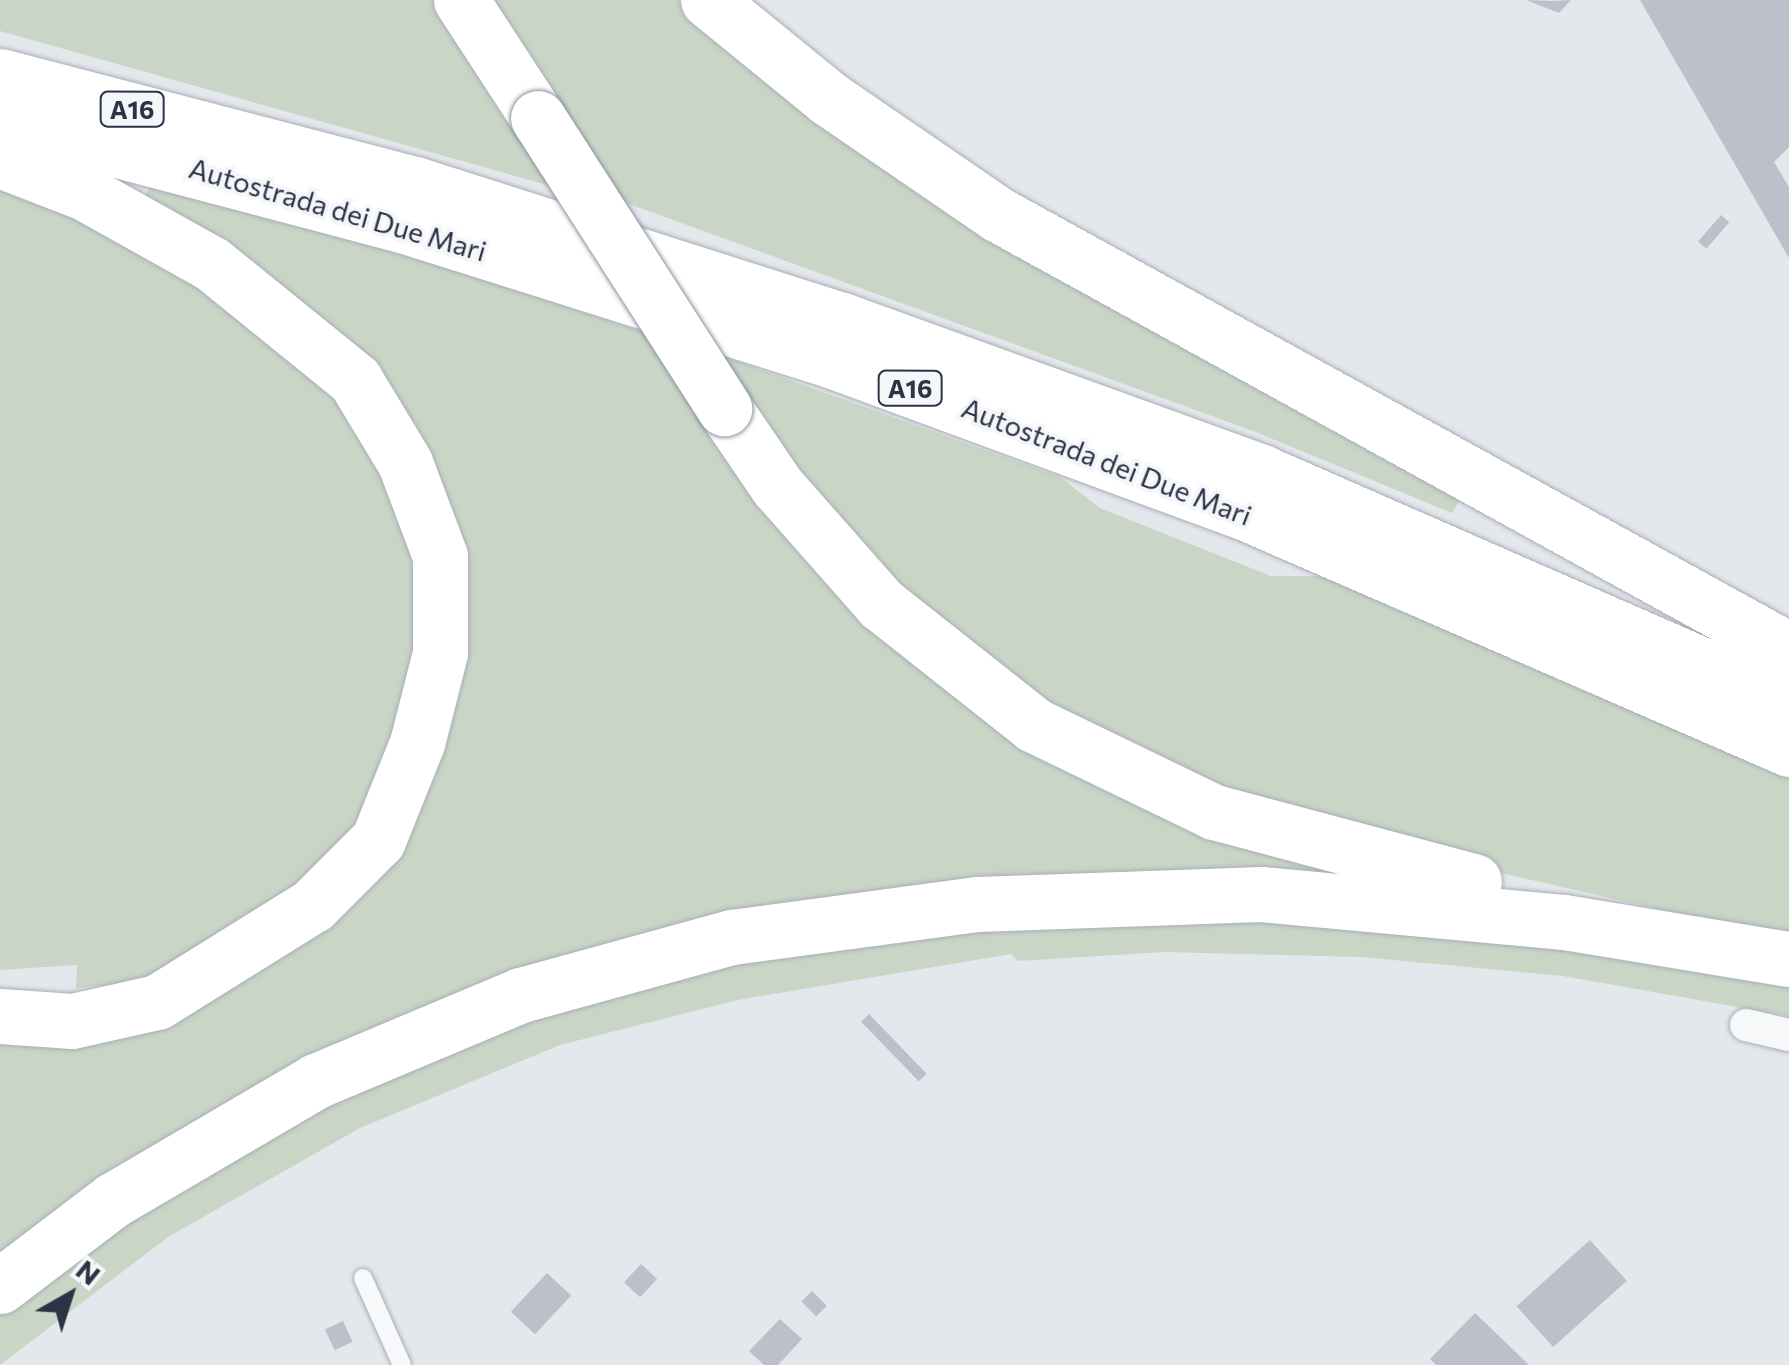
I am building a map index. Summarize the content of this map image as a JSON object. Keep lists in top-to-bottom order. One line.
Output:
{"streets":{"highway":["A16","Autostrada dei Due Mari"]},"north":"top right"}
